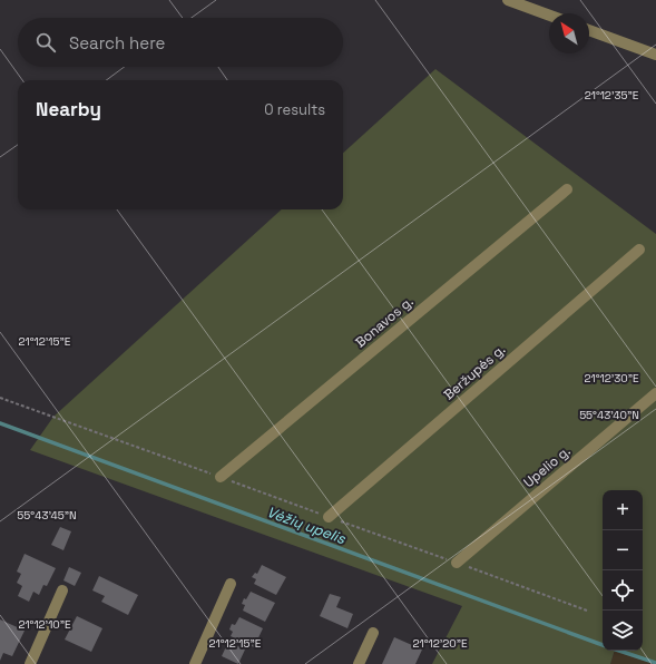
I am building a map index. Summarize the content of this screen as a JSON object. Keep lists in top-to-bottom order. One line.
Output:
{"streets":{"street":["Bonavos g.","Beržupės g.","Upelio g."]},"water":["Vėžių upelis"],"north":"top left","page":{"search":"Search here","heading":["Nearby","0 results"],"map_buttons":["+","−"]},"coordinates":["21°12'35\"E","21°12'15\"E","21°12'30\"E","55°43'40\"N","55°43'45\"N","21°12'10\"E","21°12'20\"E"]}
